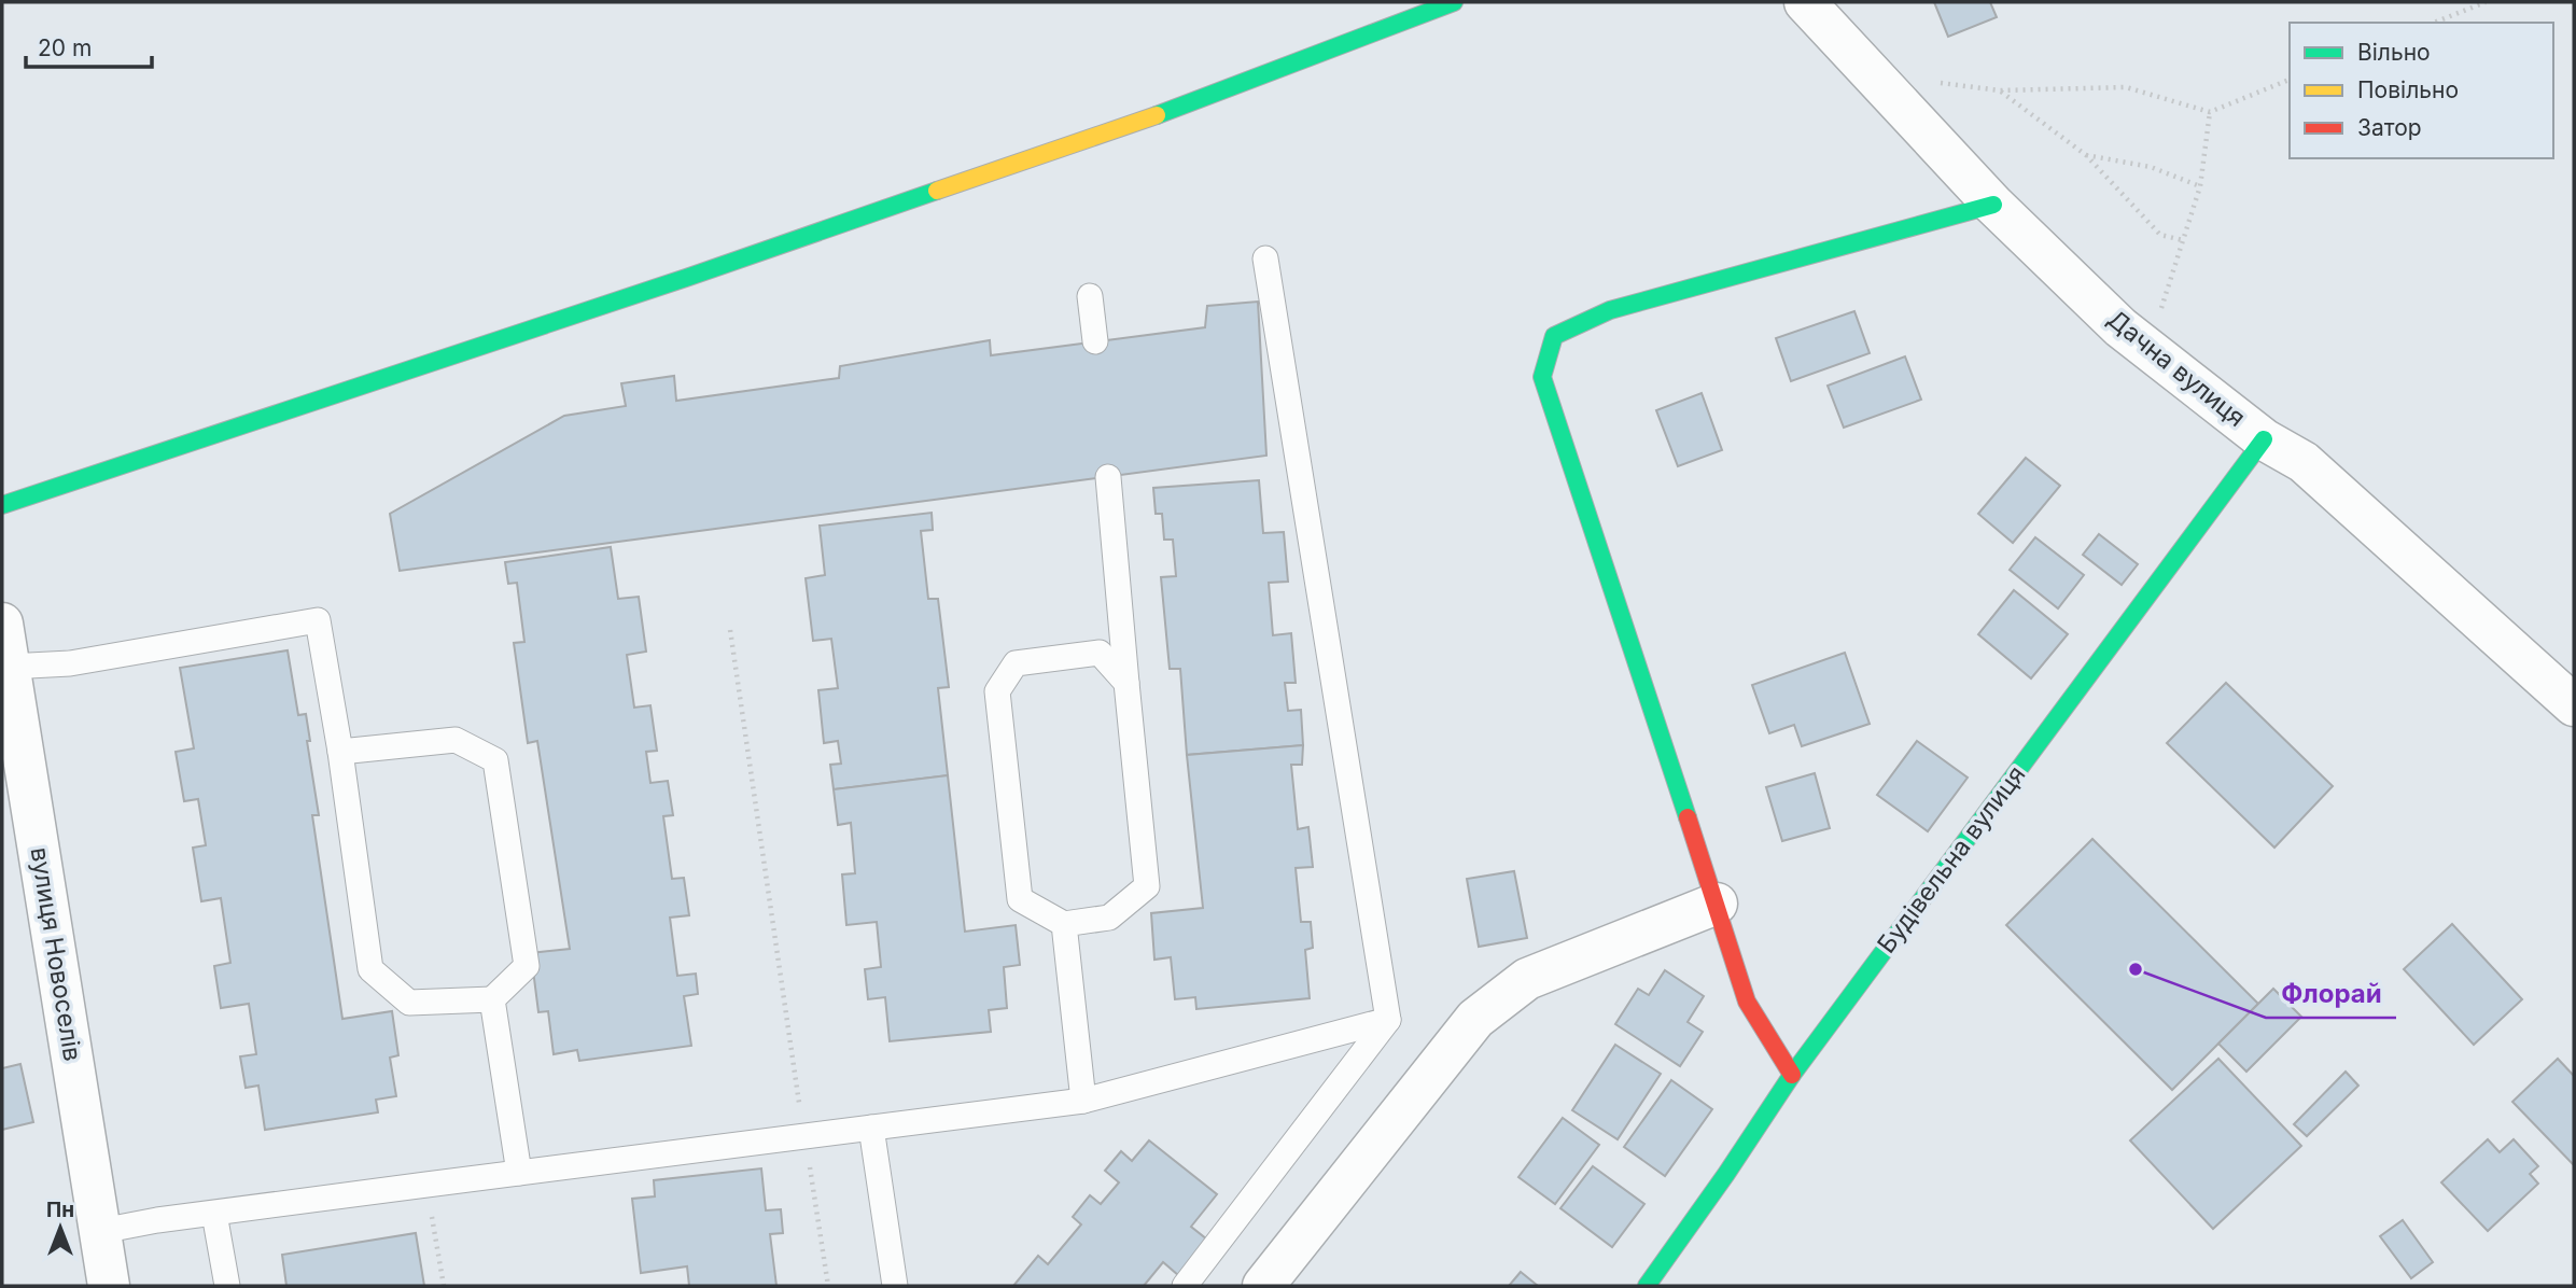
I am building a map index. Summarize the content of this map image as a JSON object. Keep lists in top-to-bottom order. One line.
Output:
{"streets":{"street":["Дачна вулиця","Будівельна вулиця","вулиця Новоселів"]},"crossings":[["Дачна вулиця","Будівельна вулиця"]],"places":["Флорай"],"legend":["Вільно","Повільно","Затор"],"scale_bar":"20 m","north":"top"}
